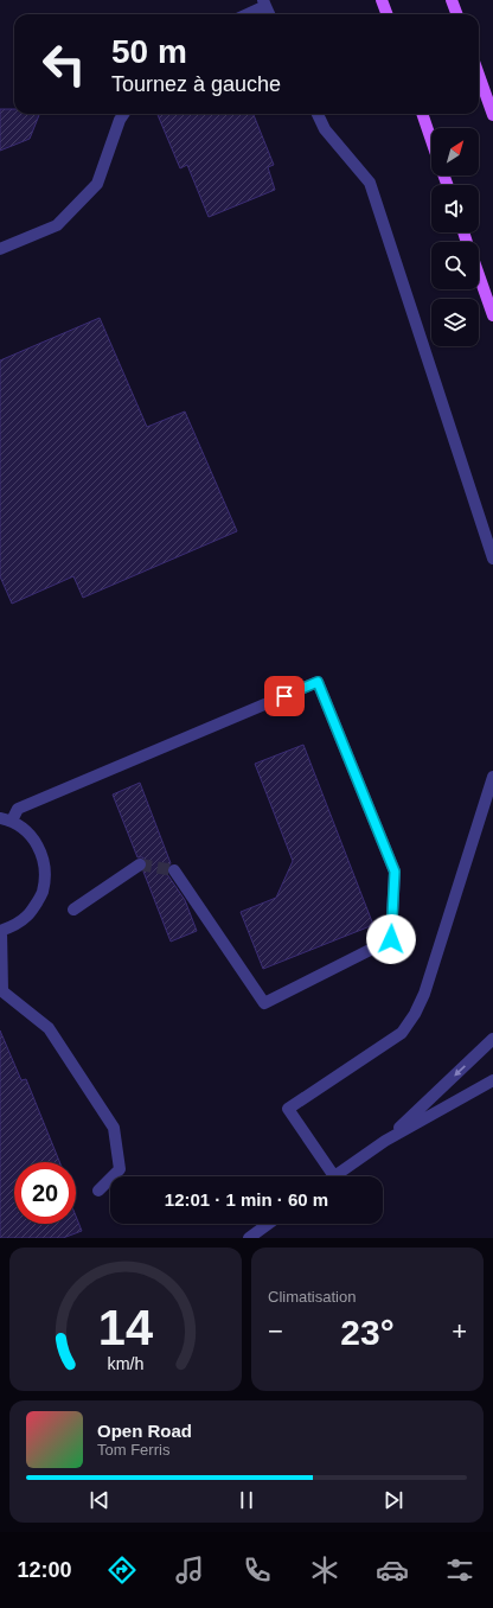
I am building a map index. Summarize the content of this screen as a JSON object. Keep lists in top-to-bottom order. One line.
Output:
{"north":"top right","page":{"turn":["50 m","Tournez à gauche"],"limit":"20","trip":"12:01 · 1 min · 60 m","tile":"Climatisation","heat":["−","23°","+"],"song":["Open Road","Tom Ferris"],"tabs":"12:00","gauge":["14","km/h"]}}
